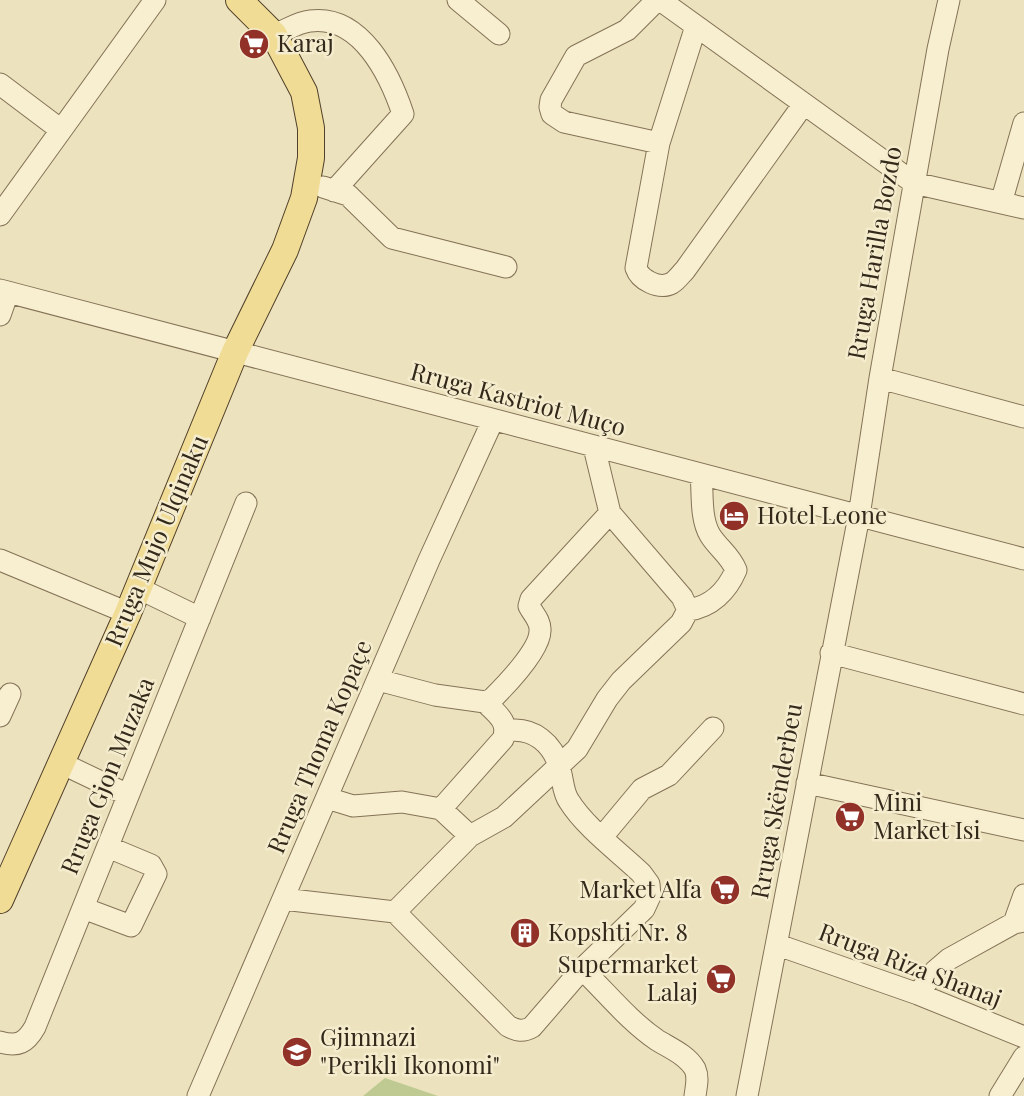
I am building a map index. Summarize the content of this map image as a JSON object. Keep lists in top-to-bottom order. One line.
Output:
{"streets":{"main road":["Rruga Mujo Ulqinaku"],"street":["Rruga Harilla Bozdo","Rruga Kastriot Muço","Rruga Thoma Kopaçe","Rruga Gjon Muzaka","Rruga Skënderbeu","Rruga Riza Shanaj"]},"crossings":[["Rruga Harilla Bozdo","Rruga Kastriot Muço"],["Rruga Harilla Bozdo","Rruga Skënderbeu"],["Rruga Kastriot Muço","Rruga Mujo Ulqinaku"],["Rruga Kastriot Muço","Rruga Thoma Kopaçe"],["Rruga Kastriot Muço","Rruga Skënderbeu"],["Rruga Skënderbeu","Rruga Riza Shanaj"]],"places":{"supermarket":["Karaj","Mini Market Isi","Market Alfa","Supermarket Lalaj"],"hotel":["Hotel Leone"],"building":["Kopshti Nr. 8"],"school or university":["Gjimnazi \"Perikli Ikonomi\""]}}
